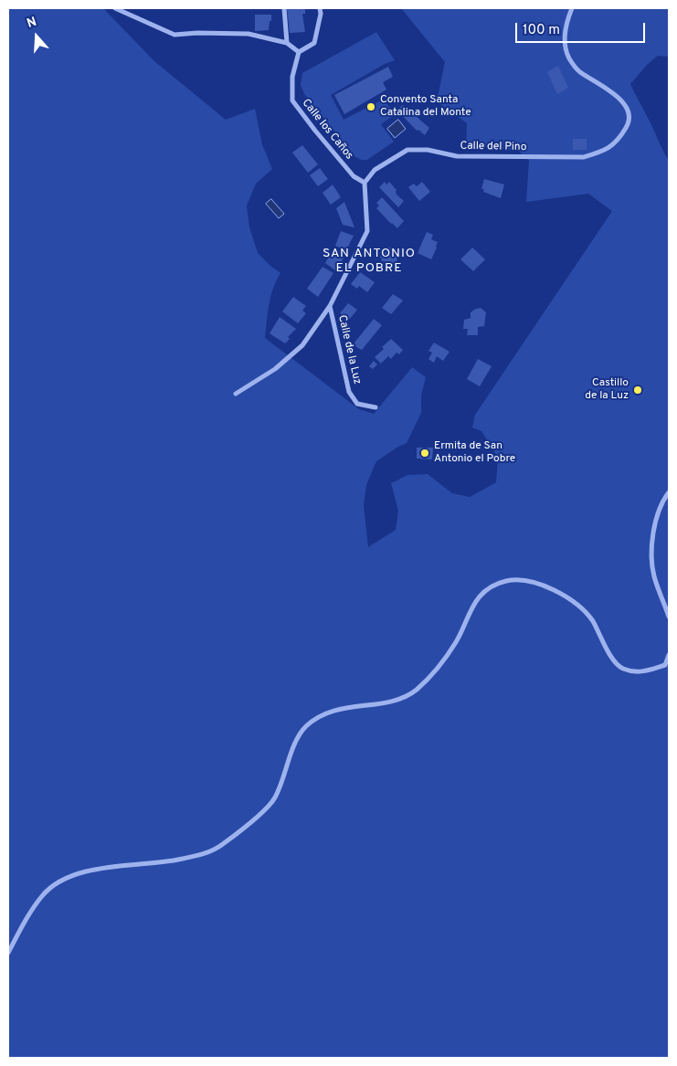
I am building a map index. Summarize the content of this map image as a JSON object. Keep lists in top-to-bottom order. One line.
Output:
{"streets":{"street":["Calle los Caños","Calle del Pino","Calle de la Luz"]},"crossings":[["Calle los Caños","Calle del Pino"]],"districts":["SAN ANTONIO EL POBRE"],"places":["Convento Santa Catalina del Monte","Castillo de la Luz","Ermita de San Antonio el Pobre"],"scale_bar":"100 m","north":"top"}
